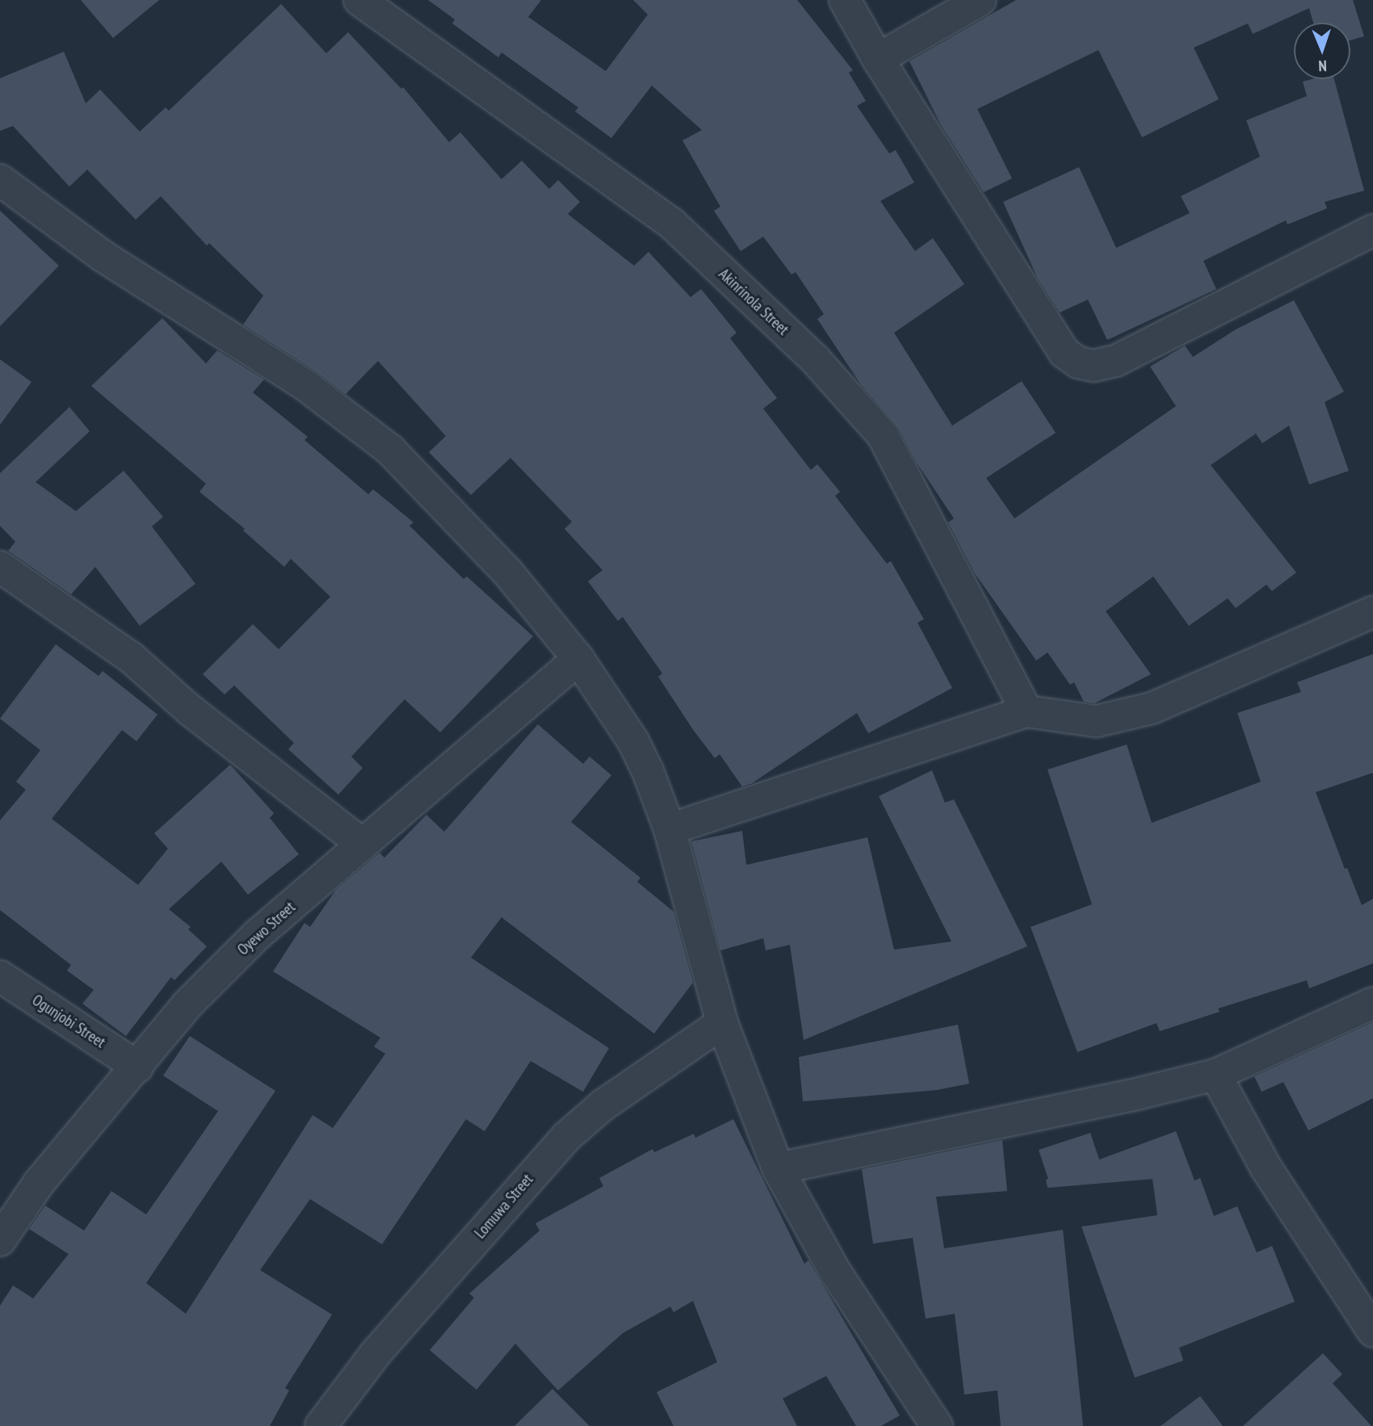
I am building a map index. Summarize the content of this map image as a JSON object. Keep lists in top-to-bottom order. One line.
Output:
{"streets":{"street":["Akinrinola Street","Oyewo Street","Ogunjobi Street","Lomuwa Street"]},"crossings":[["Oyewo Street","Ogunjobi Street"]],"north":"bottom"}
